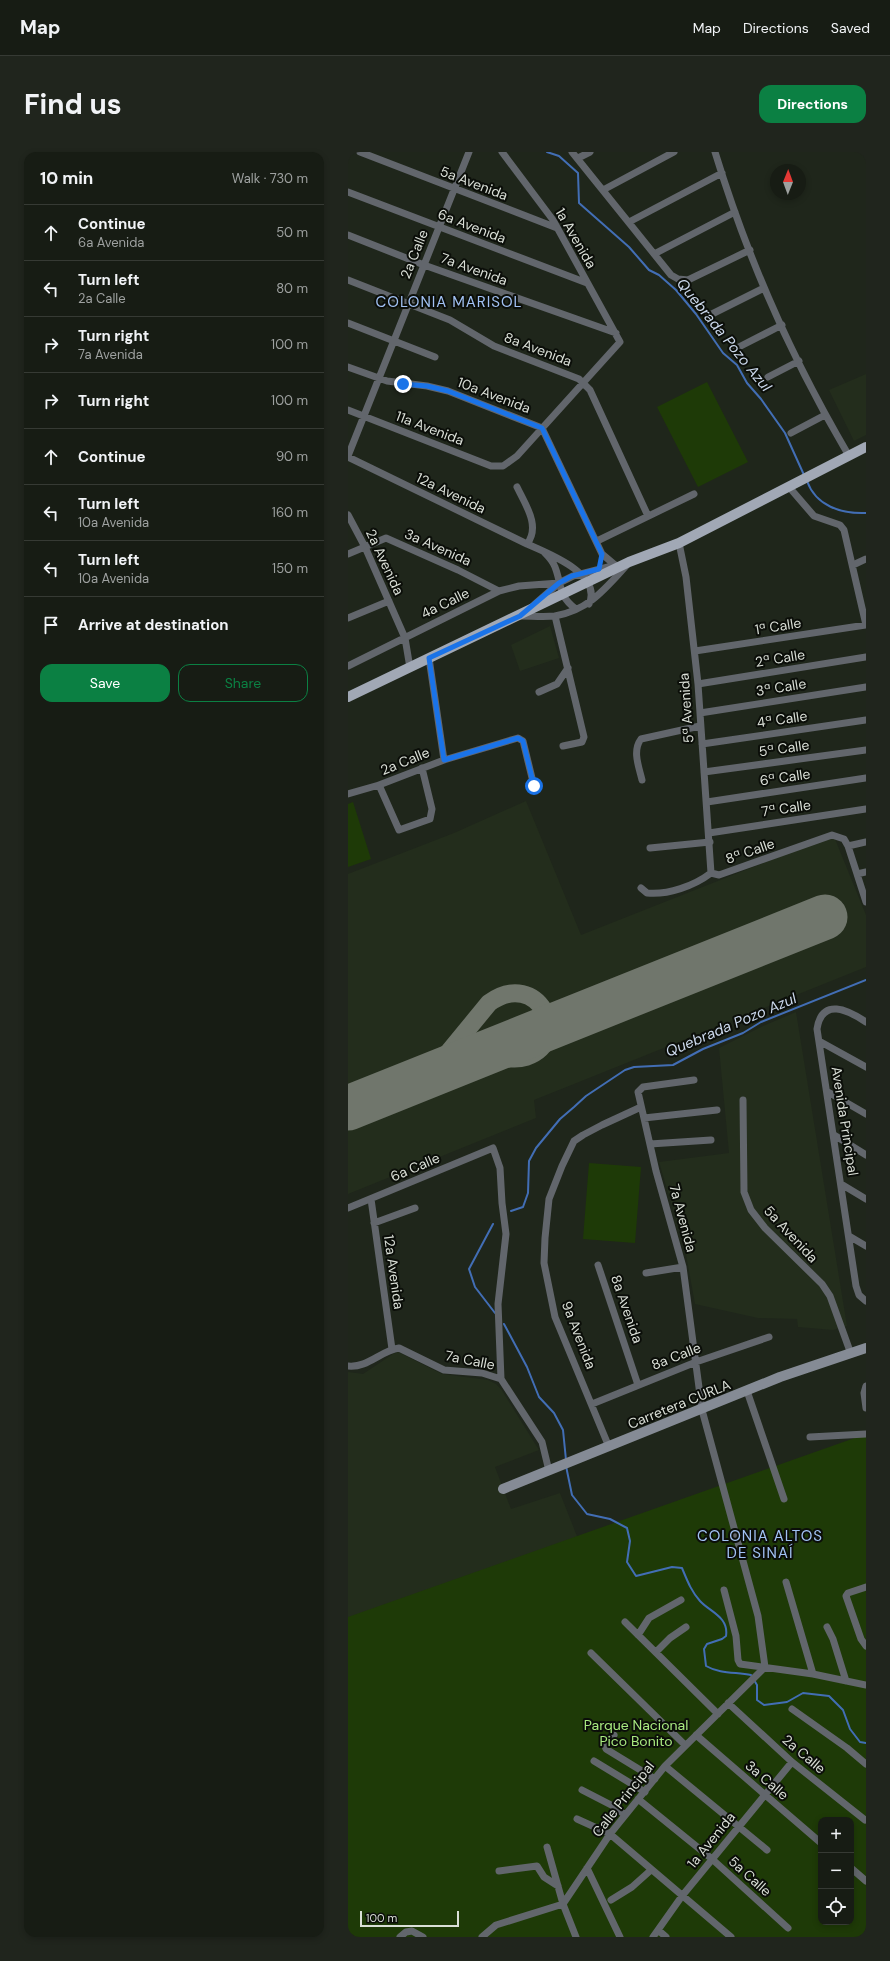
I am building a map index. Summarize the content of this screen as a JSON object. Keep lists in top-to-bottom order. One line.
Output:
{"streets":{"main road":["Carretera CURLA"],"street":["5a Avenida","6a Avenida","1a Avenida","2a Calle","7a Avenida","8a Avenida","10a Avenida","11a Avenida","12a Avenida","3a Avenida","2a Avenida","4a Calle","1ª Calle","2ª Calle","3ª Calle","5ª Avenida","4ª Calle","5ª Calle","6ª Calle","7ª Calle","8ª Calle","Avenida Principal","6a Calle","9a Avenida","8a Calle","7a Calle","3a Calle","Calle Principal","5a Calle"]},"crossings":[["5a Avenida","1a Avenida"],["5a Avenida","2a Calle"],["5a Avenida","Carretera CURLA"],["6a Avenida","1a Avenida"],["6a Avenida","2a Calle"],["1a Avenida","2a Calle"],["1a Avenida","7a Avenida"],["1a Avenida","8a Avenida"],["1a Avenida","3a Calle"],["1a Avenida","5a Calle"],["2a Calle","7a Avenida"],["2a Calle","8a Avenida"],["2a Calle","10a Avenida"],["2a Calle","11a Avenida"],["2a Calle","12a Avenida"],["2a Calle","Calle Principal"],["7a Avenida","9a Avenida"],["7a Avenida","8a Calle"],["7a Avenida","Carretera CURLA"],["7a Avenida","Calle Principal"],["8a Avenida","8a Calle"],["10a Avenida","11a Avenida"],["12a Avenida","4a Calle"],["12a Avenida","6a Calle"],["12a Avenida","7a Calle"],["3a Avenida","2a Avenida"],["3a Avenida","4a Calle"],["2a Avenida","4a Calle"],["1ª Calle","5ª Avenida"],["2ª Calle","5ª Avenida"],["3ª Calle","5ª Avenida"],["5ª Avenida","4ª Calle"],["5ª Avenida","5ª Calle"],["5ª Avenida","6ª Calle"],["5ª Avenida","7ª Calle"],["5ª Avenida","8ª Calle"],["6a Calle","7a Calle"],["9a Avenida","8a Calle"],["9a Avenida","Carretera CURLA"],["3a Calle","Calle Principal"],["Calle Principal","5a Calle"]],"districts":["COLONIA MARISOL","COLONIA ALTOS DE SINAÍ"],"water":["Quebrada Pozo Azul"],"parks":["Parque Nacional Pico Bonito"],"scale_bar":"100 m","north":"top","page":{"header":"Map","nav":["Map","Directions","Saved"],"buttons":["Directions",["Save","Share"]],"title":"Find us","heading":["10 min","Walk · 730 m"],"list":[["Continue","6a Avenida","50 m"],["Turn left","2a Calle","80 m"],["Turn right","7a Avenida","100 m"],["Turn right","100 m"],["Continue","90 m"],["Turn left","10a Avenida","160 m"],["Turn left","10a Avenida","150 m"],"Arrive at destination"],"map_buttons":["+","−"],"scale":"100 m"}}
